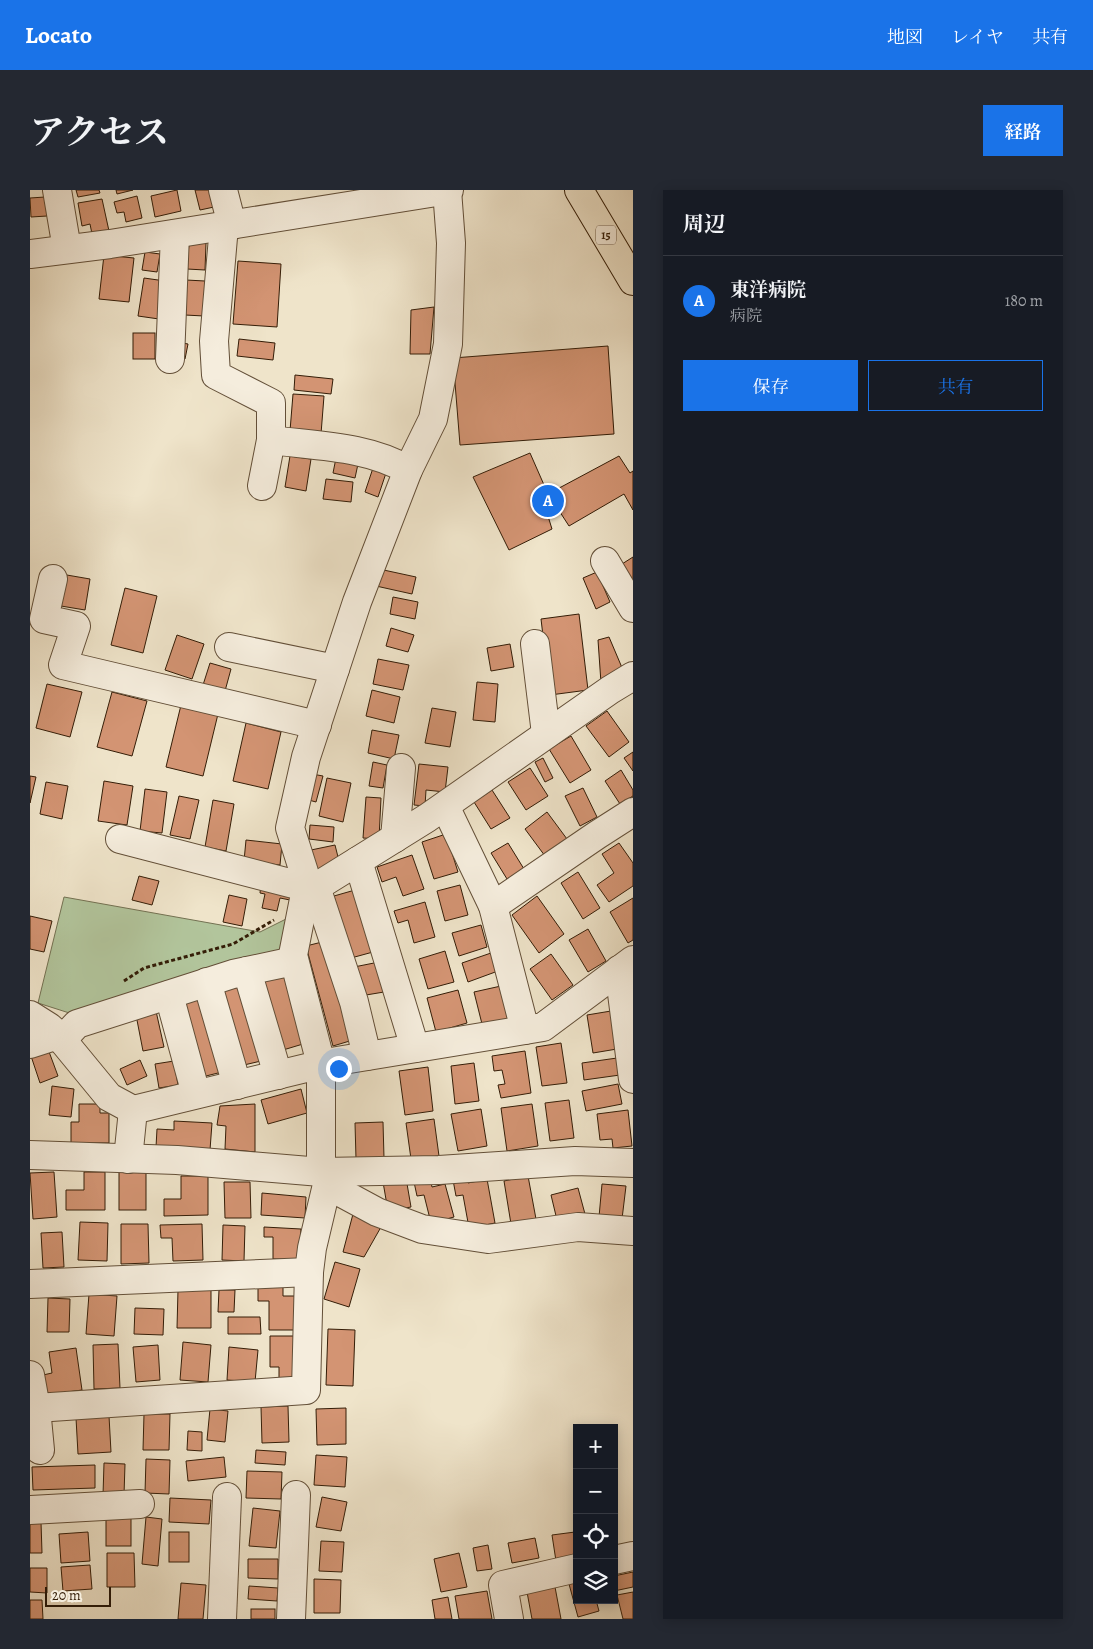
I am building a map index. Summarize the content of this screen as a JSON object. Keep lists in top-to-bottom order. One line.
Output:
{"streets":{"main road":["15"]},"scale_bar":"20 m","page":{"header":"Locato","nav":["地図","レイヤ","共有"],"title":"アクセス","buttons":["経路",["保存","共有"]],"heading":"周辺","list":[{"mark":"A","name":"東洋病院","note":"病院","value":"180 m"}],"pins":"A","map_buttons":["+","−"],"scale":"20 m"}}
